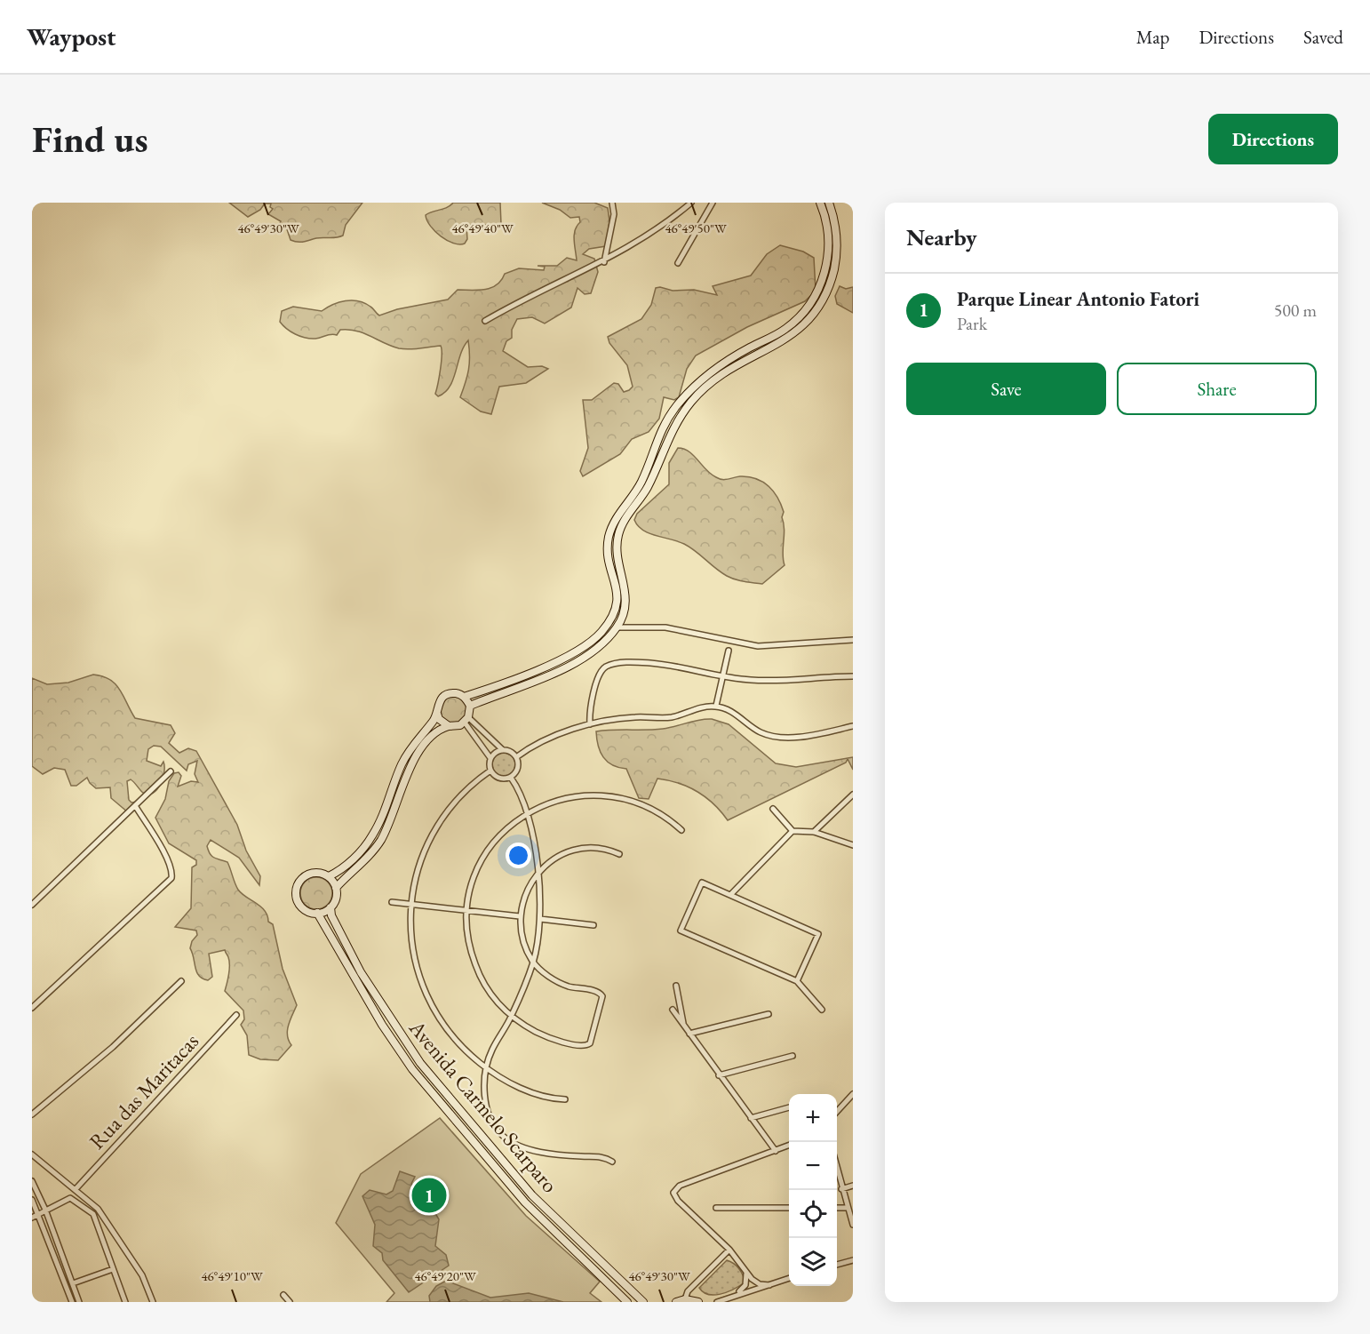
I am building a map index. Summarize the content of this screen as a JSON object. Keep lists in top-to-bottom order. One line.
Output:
{"streets":{"main road":["Avenida Carmelo Scarparo"],"street":["Rua das Maritacas"]},"page":{"header":"Waypost","nav":["Map","Directions","Saved"],"buttons":["Directions",["Save","Share"]],"title":"Find us","heading":"Nearby","list":[{"mark":"1","name":"Parque Linear Antonio Fatori","note":"Park","value":"500 m"}],"map_buttons":["+","−"],"pins":"1"},"coordinates":["46°49'30\"W","46°49'40\"W","46°49'50\"W","46°49'10\"W","46°49'20\"W"]}
